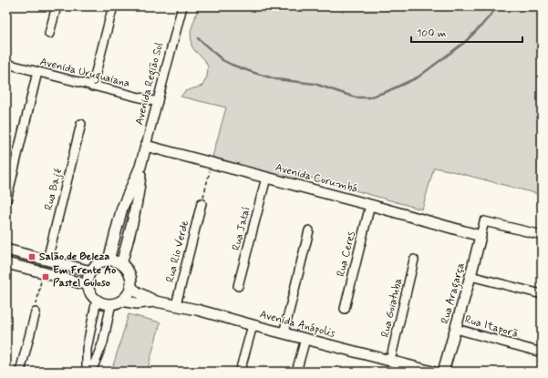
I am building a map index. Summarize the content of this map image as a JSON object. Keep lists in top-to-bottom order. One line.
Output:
{"streets":{"street":["Avenida Uruguaiana","Avenida Região Sul","Avenida Corumbá","Rua Bajé","Rua Jataí","Rua Rio Verde","Rua Ceres","Rua Aragarça","Rua Goiatuba","Avenida Anápolis","Rua Itaporã"]},"crossings":[["Avenida Uruguaiana","Avenida Região Sul"],["Avenida Região Sul","Avenida Corumbá"],["Avenida Região Sul","Avenida Anápolis"],["Avenida Corumbá","Rua Jataí"],["Avenida Corumbá","Rua Ceres"],["Avenida Corumbá","Rua Aragarça"],["Rua Rio Verde","Avenida Anápolis"],["Rua Aragarça","Rua Itaporã"],["Rua Goiatuba","Avenida Anápolis"]],"places":{"transit":["Salão de Beleza","Em Frente Ao Pastel Guloso"]},"scale_bar":"100 m"}
